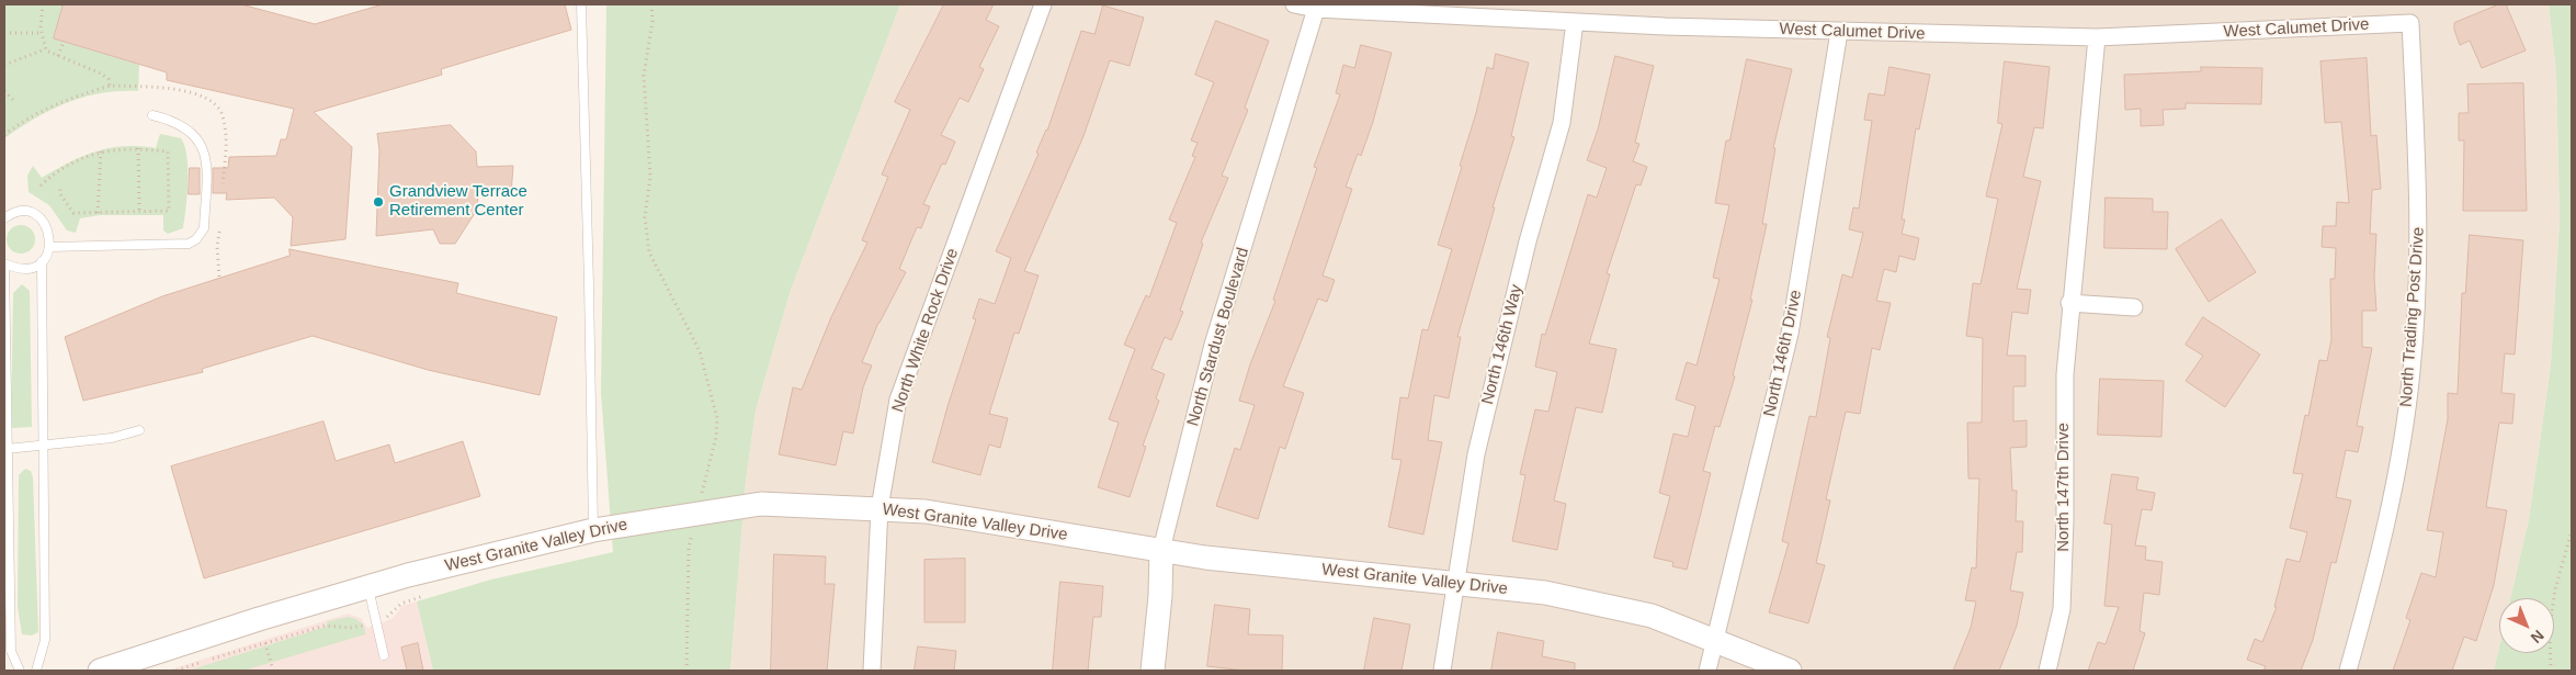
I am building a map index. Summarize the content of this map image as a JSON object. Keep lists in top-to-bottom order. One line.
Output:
{"streets":{"street":["West Calumet Drive","North Trading Post Drive","North White Rock Drive","North Stardust Boulevard","North 146th Way","North 146th Drive","North 147th Drive","West Granite Valley Drive"]},"crossings":[["West Calumet Drive","North Trading Post Drive"],["West Calumet Drive","North Stardust Boulevard"],["West Calumet Drive","North 146th Way"],["West Calumet Drive","North 146th Drive"],["West Calumet Drive","North 147th Drive"],["North White Rock Drive","West Granite Valley Drive"],["North Stardust Boulevard","West Granite Valley Drive"],["North 146th Way","West Granite Valley Drive"],["North 146th Drive","West Granite Valley Drive"]],"places":["Grandview Terrace Retirement Center"],"north":"bottom right"}
